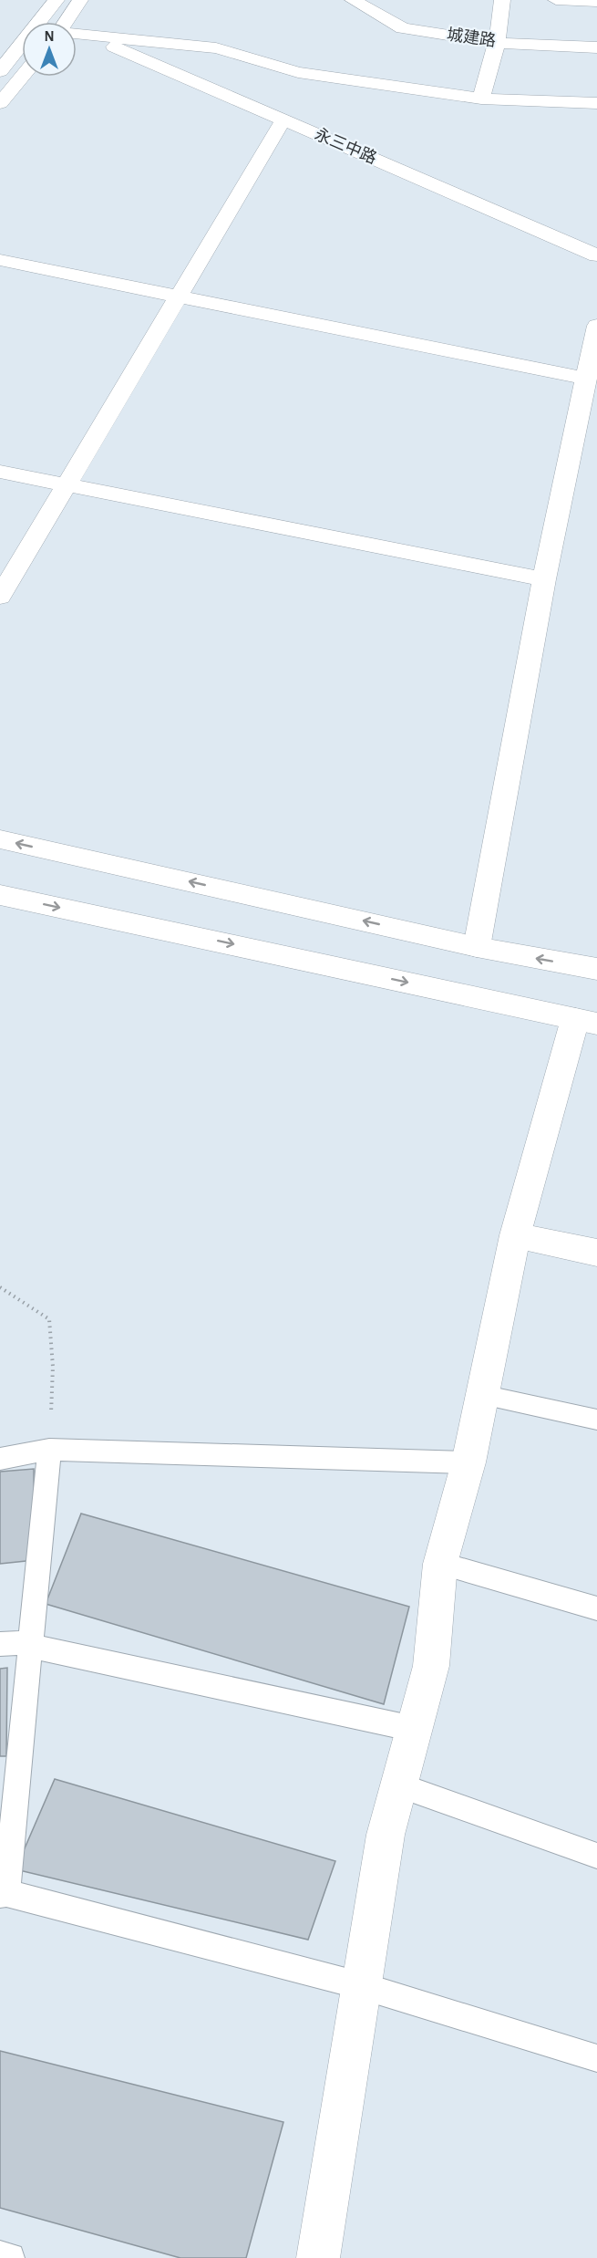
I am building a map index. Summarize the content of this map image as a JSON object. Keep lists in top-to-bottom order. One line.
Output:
{"streets":{"street":["城建路","永三中路"]},"north":"top"}
